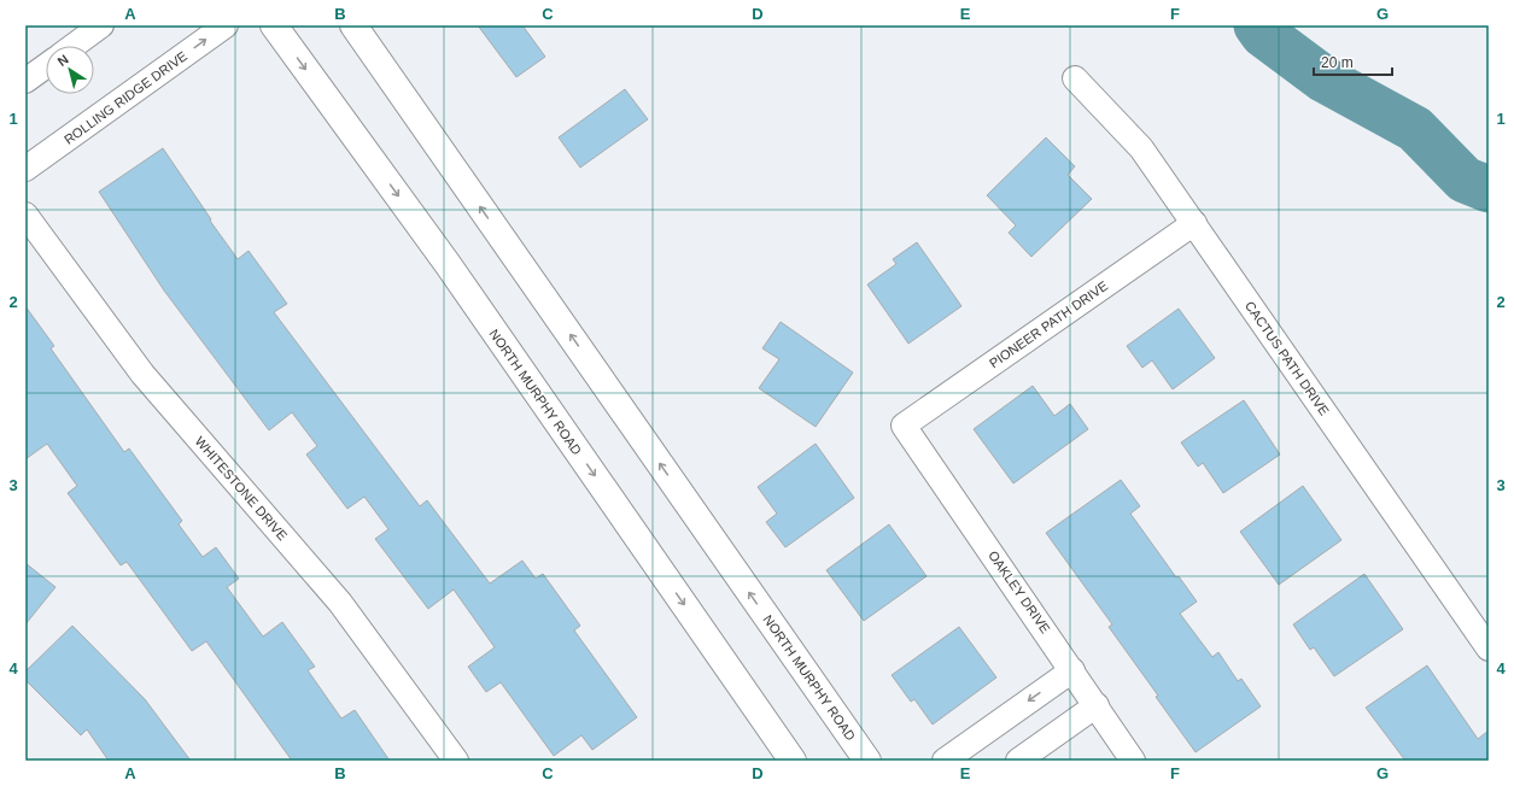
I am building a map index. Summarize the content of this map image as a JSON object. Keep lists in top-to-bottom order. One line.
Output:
{"streets":{"main road":["NORTH MURPHY ROAD"],"street":["ROLLING RIDGE DRIVE","PIONEER PATH DRIVE","CACTUS PATH DRIVE","WHITESTONE DRIVE","OAKLEY DRIVE"]},"crossings":[["PIONEER PATH DRIVE","CACTUS PATH DRIVE"],["PIONEER PATH DRIVE","OAKLEY DRIVE"]],"one_way":["ROLLING RIDGE DRIVE"],"scale_bar":"20 m","north":"top left","grid":{"columns":["A","B","C","D","E","F","G"],"rows":["1","2","3","4"]}}
